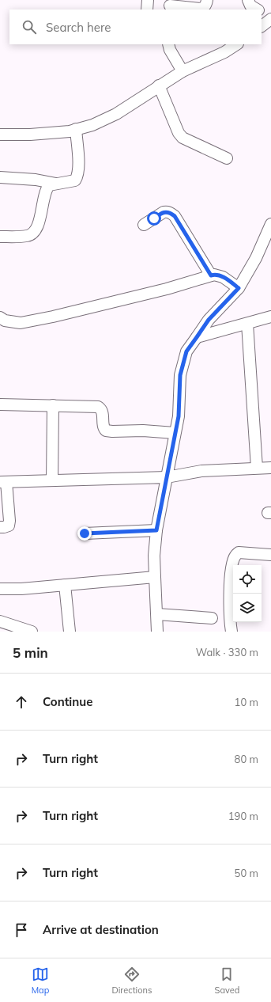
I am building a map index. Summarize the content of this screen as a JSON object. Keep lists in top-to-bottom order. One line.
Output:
{"page":{"search":"Search here","heading":["5 min","Walk · 330 m"],"list":[["Continue","10 m"],["Turn right","80 m"],["Turn right","190 m"],["Turn right","50 m"],"Arrive at destination"],"nav":["Map","Directions","Saved"]}}
